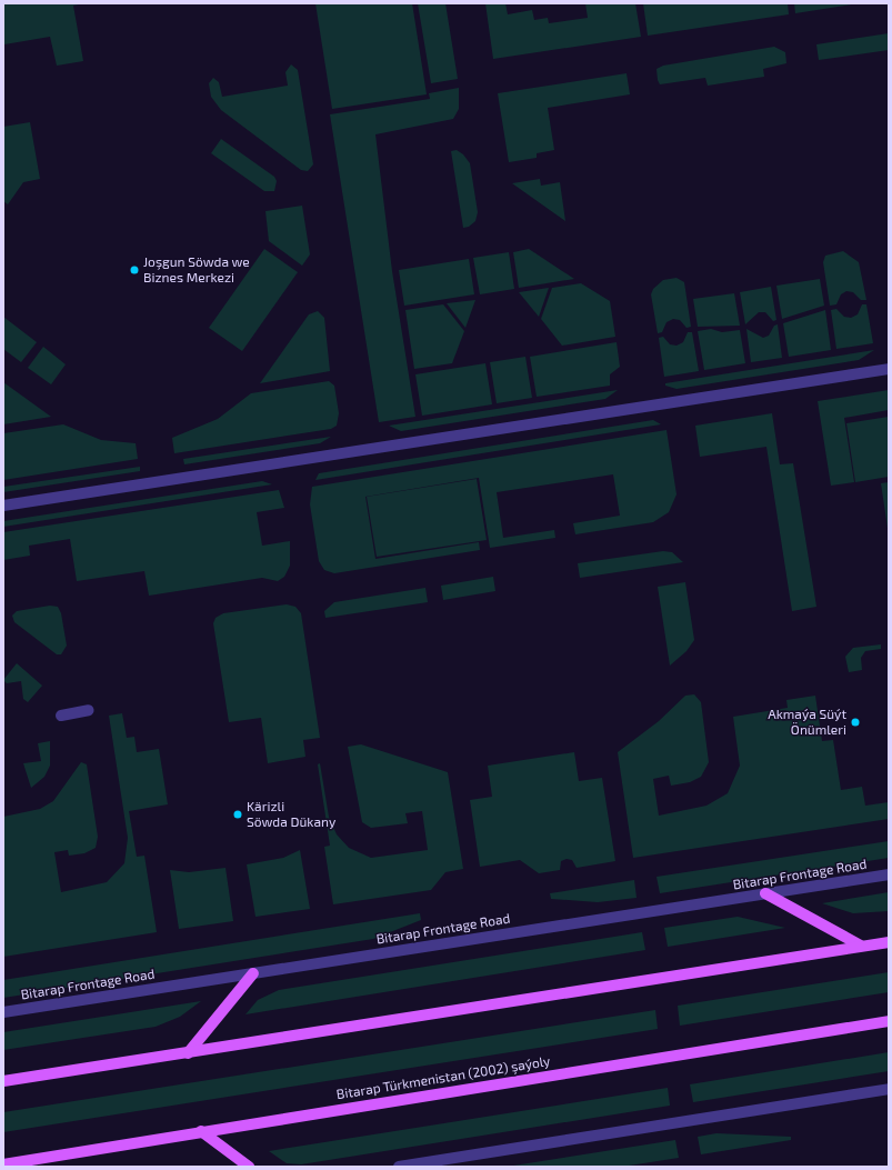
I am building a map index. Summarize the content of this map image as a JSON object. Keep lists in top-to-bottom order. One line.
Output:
{"streets":{"main road":["Bitarap Türkmenistan (2002) şaýoly"],"street":["Bitarap Frontage Road"]},"places":["Joşgun Söwda we Biznes Merkezi","Akmaýa Süýt Önümleri","Kärizli Söwda Dükany"]}
